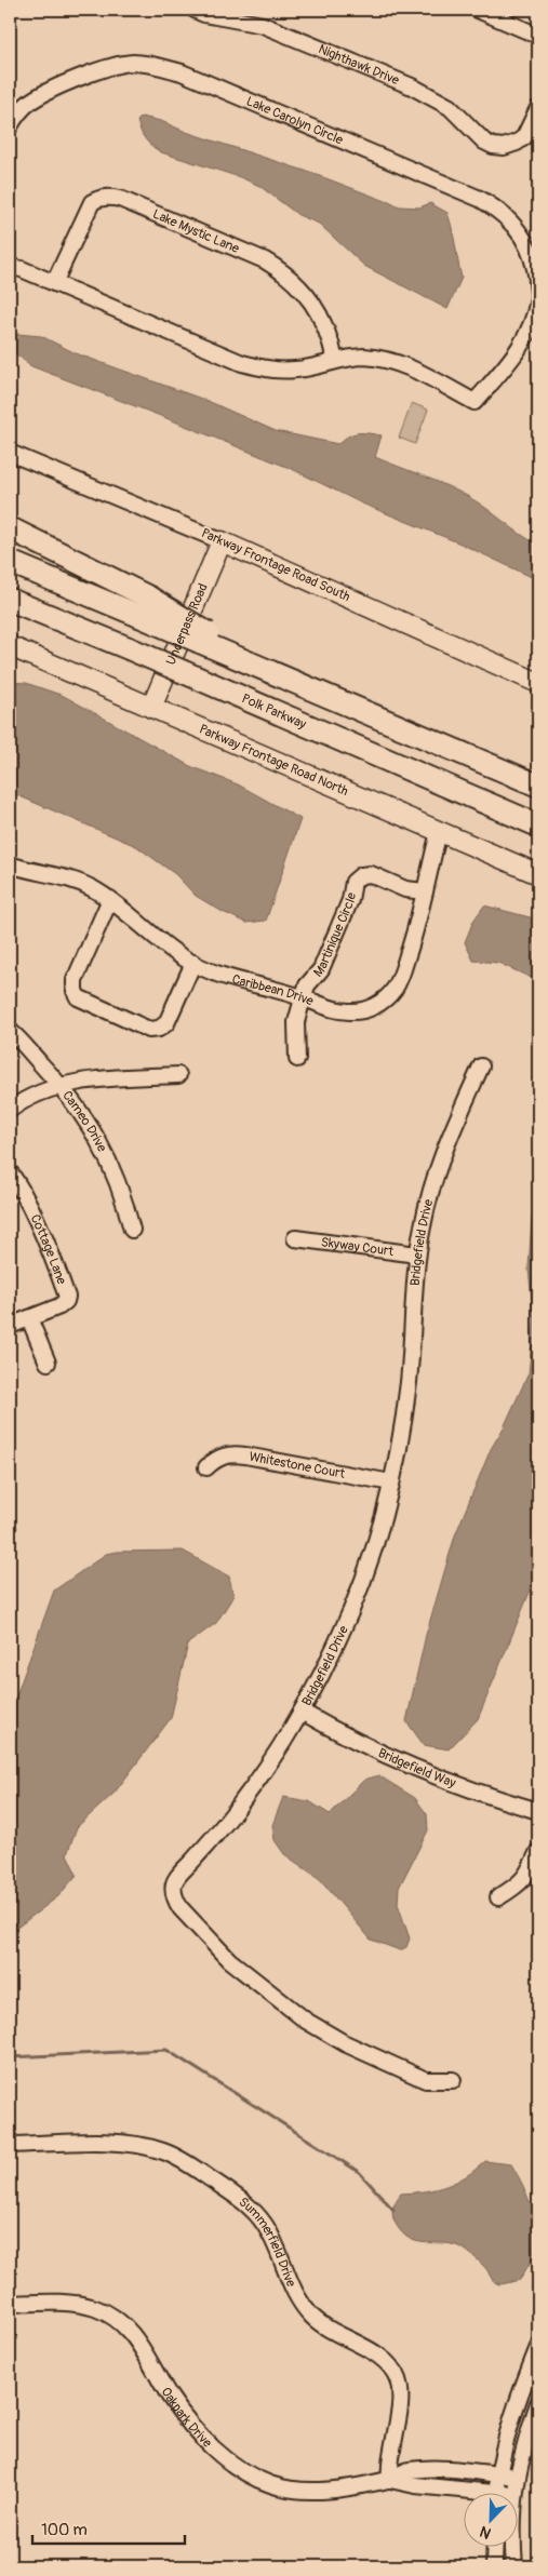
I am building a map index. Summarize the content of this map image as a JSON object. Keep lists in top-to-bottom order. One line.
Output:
{"streets":{"highway":["Polk Parkway"],"main road":["Parkway Frontage Road South","Underpass Road","Parkway Frontage Road North"],"street":["Nighthawk Drive","Lake Carolyn Circle","Lake Mystic Lane","Martinique Circle","Caribbean Drive","Cameo Drive","Bridgefield Drive","Skyway Court","Cottage Lane","Whitestone Court","Bridgefield Way","Summerfield Drive","Oakpark Drive"]},"crossings":[["Parkway Frontage Road South","Underpass Road"],["Underpass Road","Parkway Frontage Road North"],["Parkway Frontage Road North","Caribbean Drive"],["Martinique Circle","Caribbean Drive"],["Bridgefield Drive","Skyway Court"],["Bridgefield Drive","Whitestone Court"],["Bridgefield Drive","Bridgefield Way"],["Summerfield Drive","Oakpark Drive"]],"scale_bar":"100 m","north":"bottom left"}
